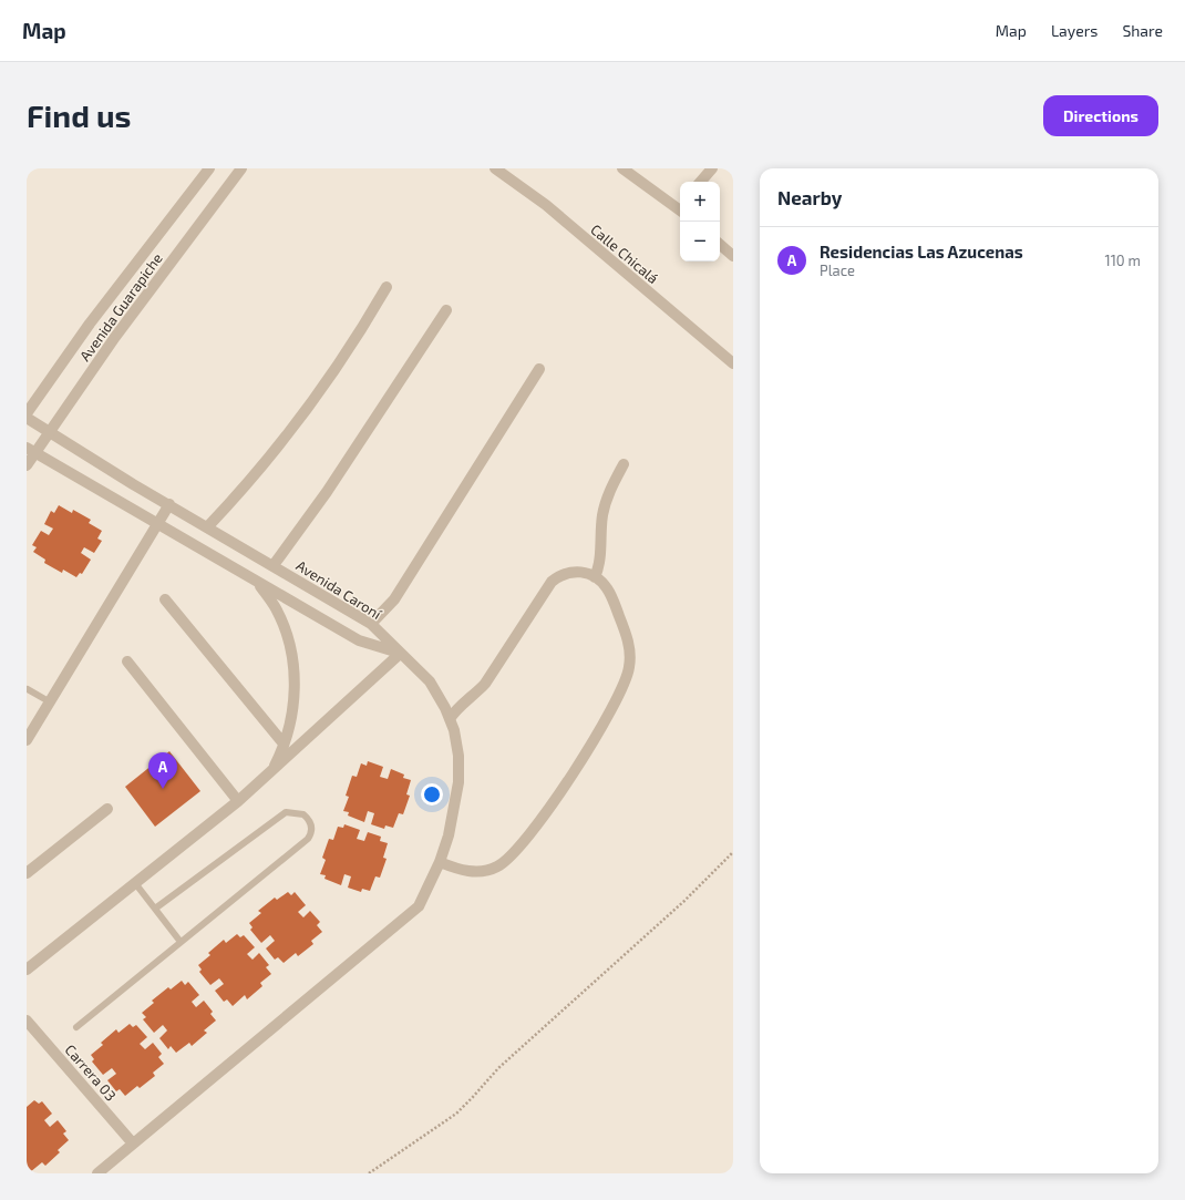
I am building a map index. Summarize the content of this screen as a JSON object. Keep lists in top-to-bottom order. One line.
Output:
{"streets":{"street":["Calle Chicalá","Avenida Guarapiche","Avenida Caroní","Carrera 03"]},"crossings":[["Avenida Guarapiche","Avenida Caroní"],["Avenida Caroní","Carrera 03"]],"page":{"header":"Map","nav":["Map","Layers","Share"],"buttons":"Directions","title":"Find us","heading":"Nearby","map_buttons":["+","−"],"list":[{"mark":"A","name":"Residencias Las Azucenas","note":"Place","value":"110 m"}],"pins":"A"}}
